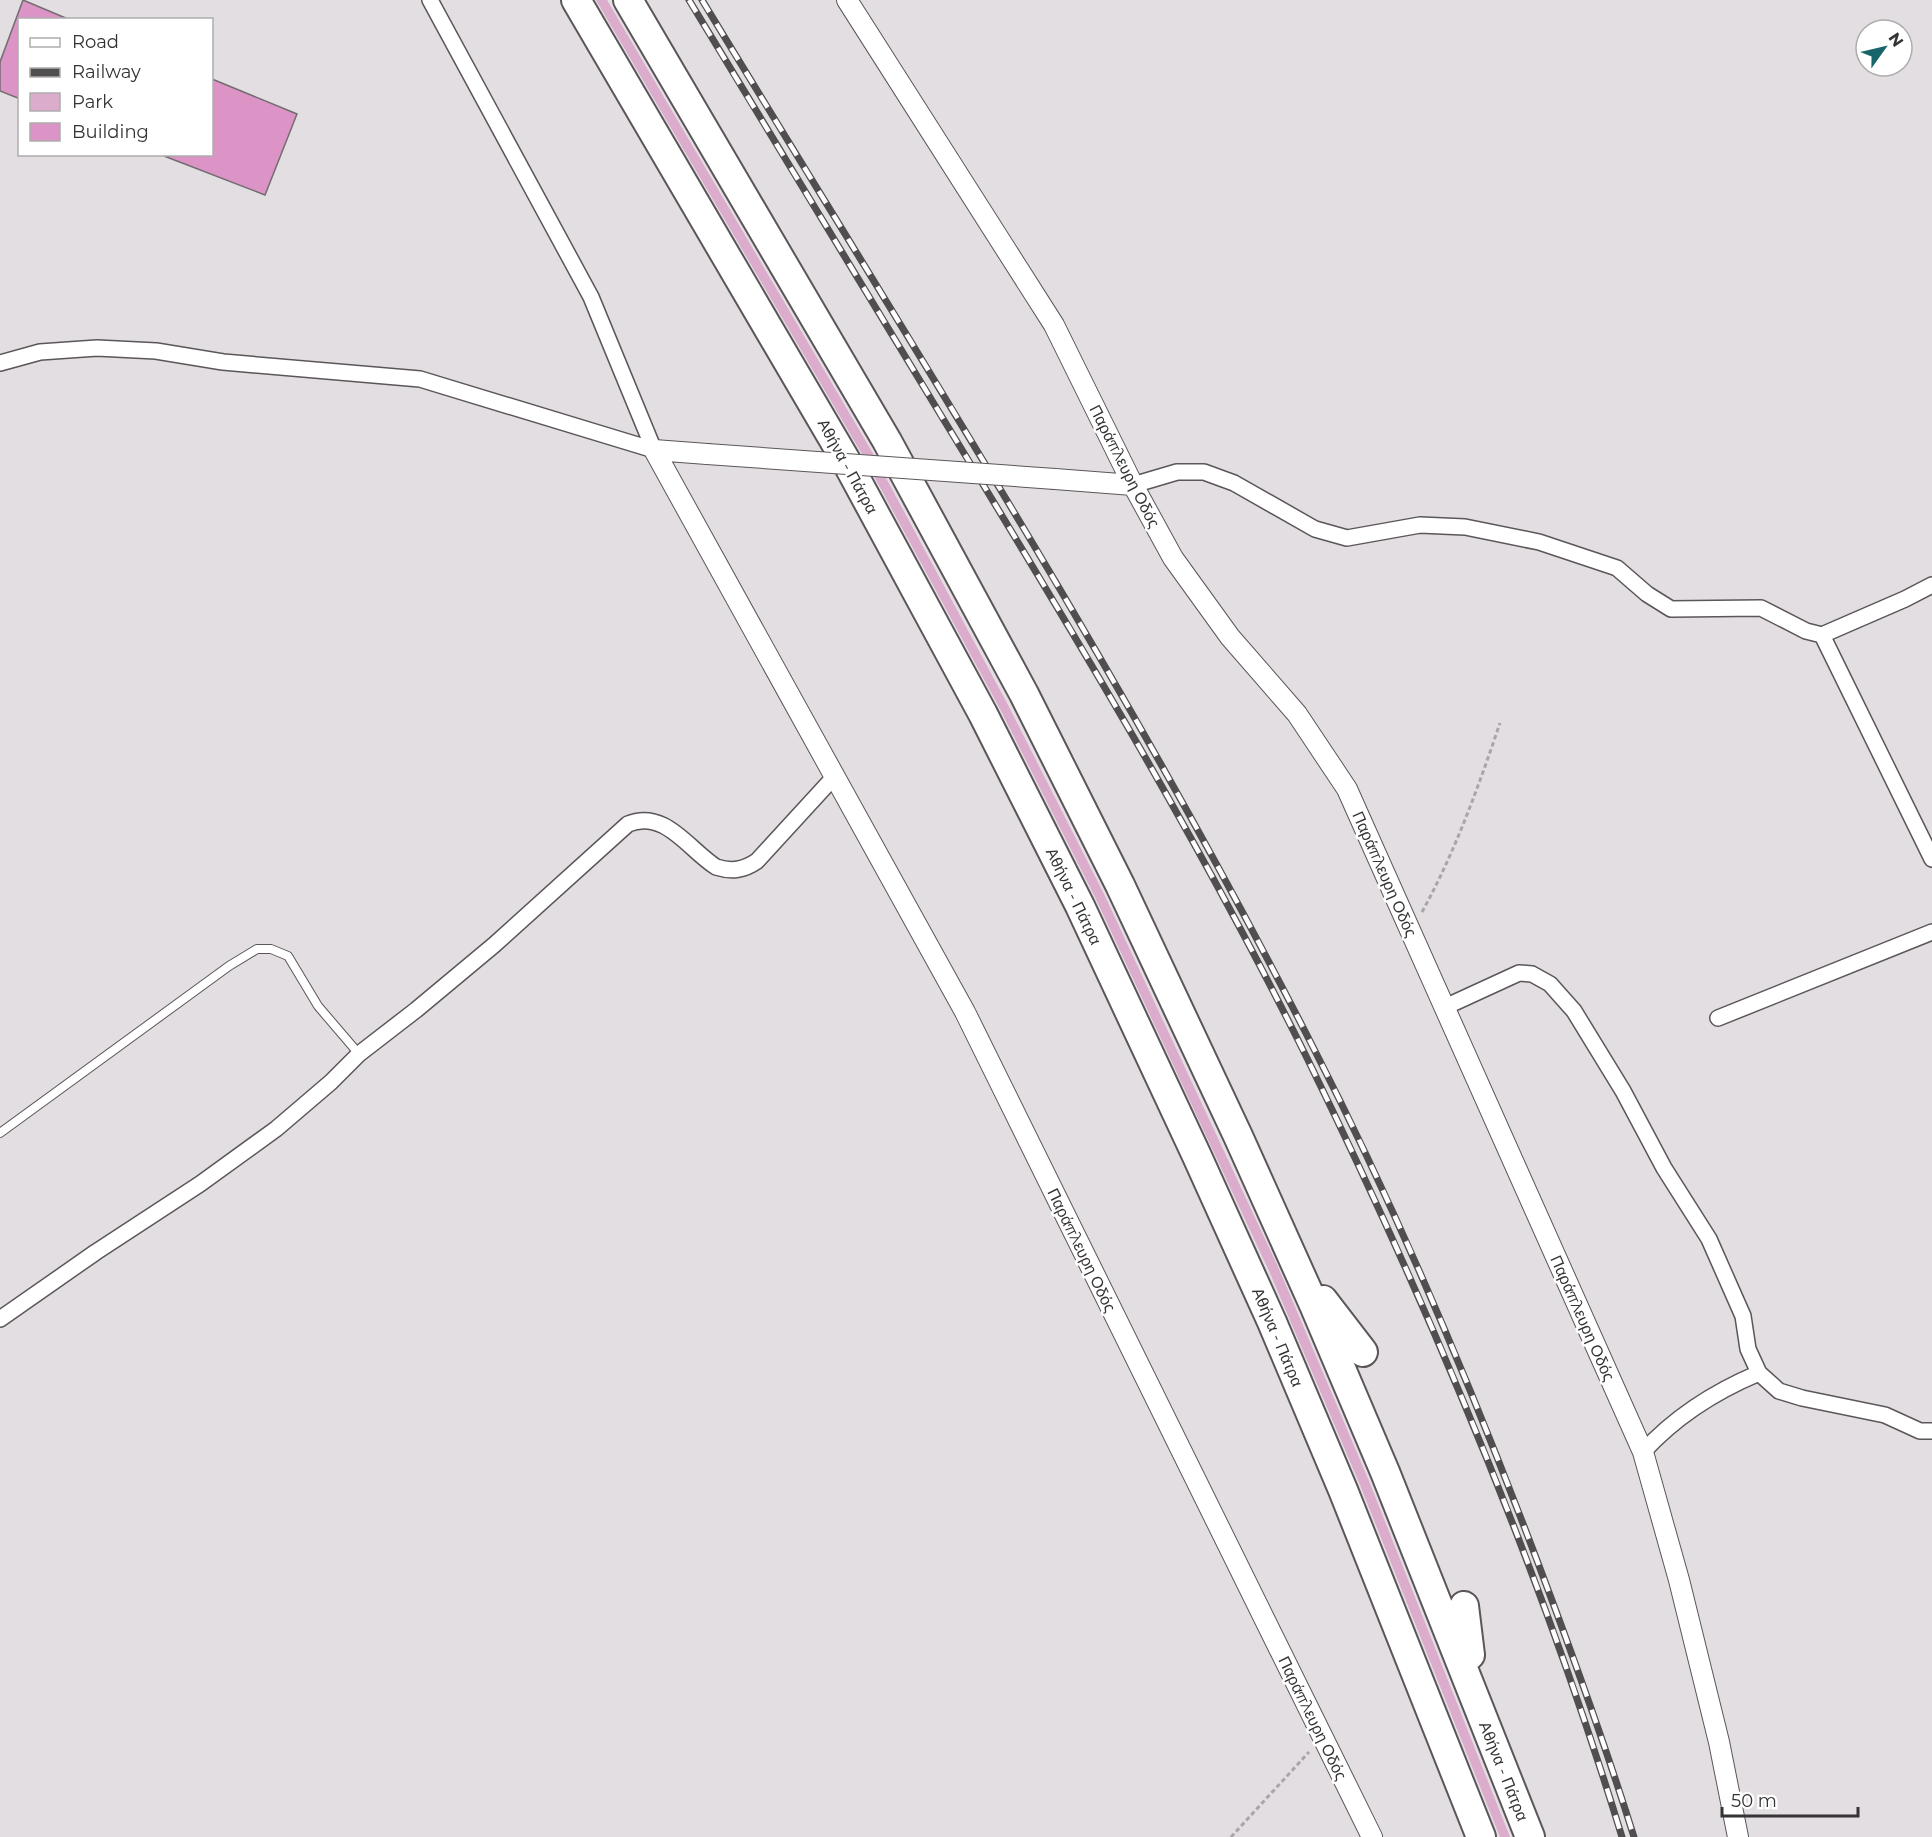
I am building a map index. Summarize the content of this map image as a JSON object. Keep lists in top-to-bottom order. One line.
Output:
{"streets":{"highway":["Αθήνα - Πάτρα"],"street":["Παράπλευρη Οδός"]},"legend":["Road","Railway","Park","Building"],"scale_bar":"50 m","north":"top right"}
